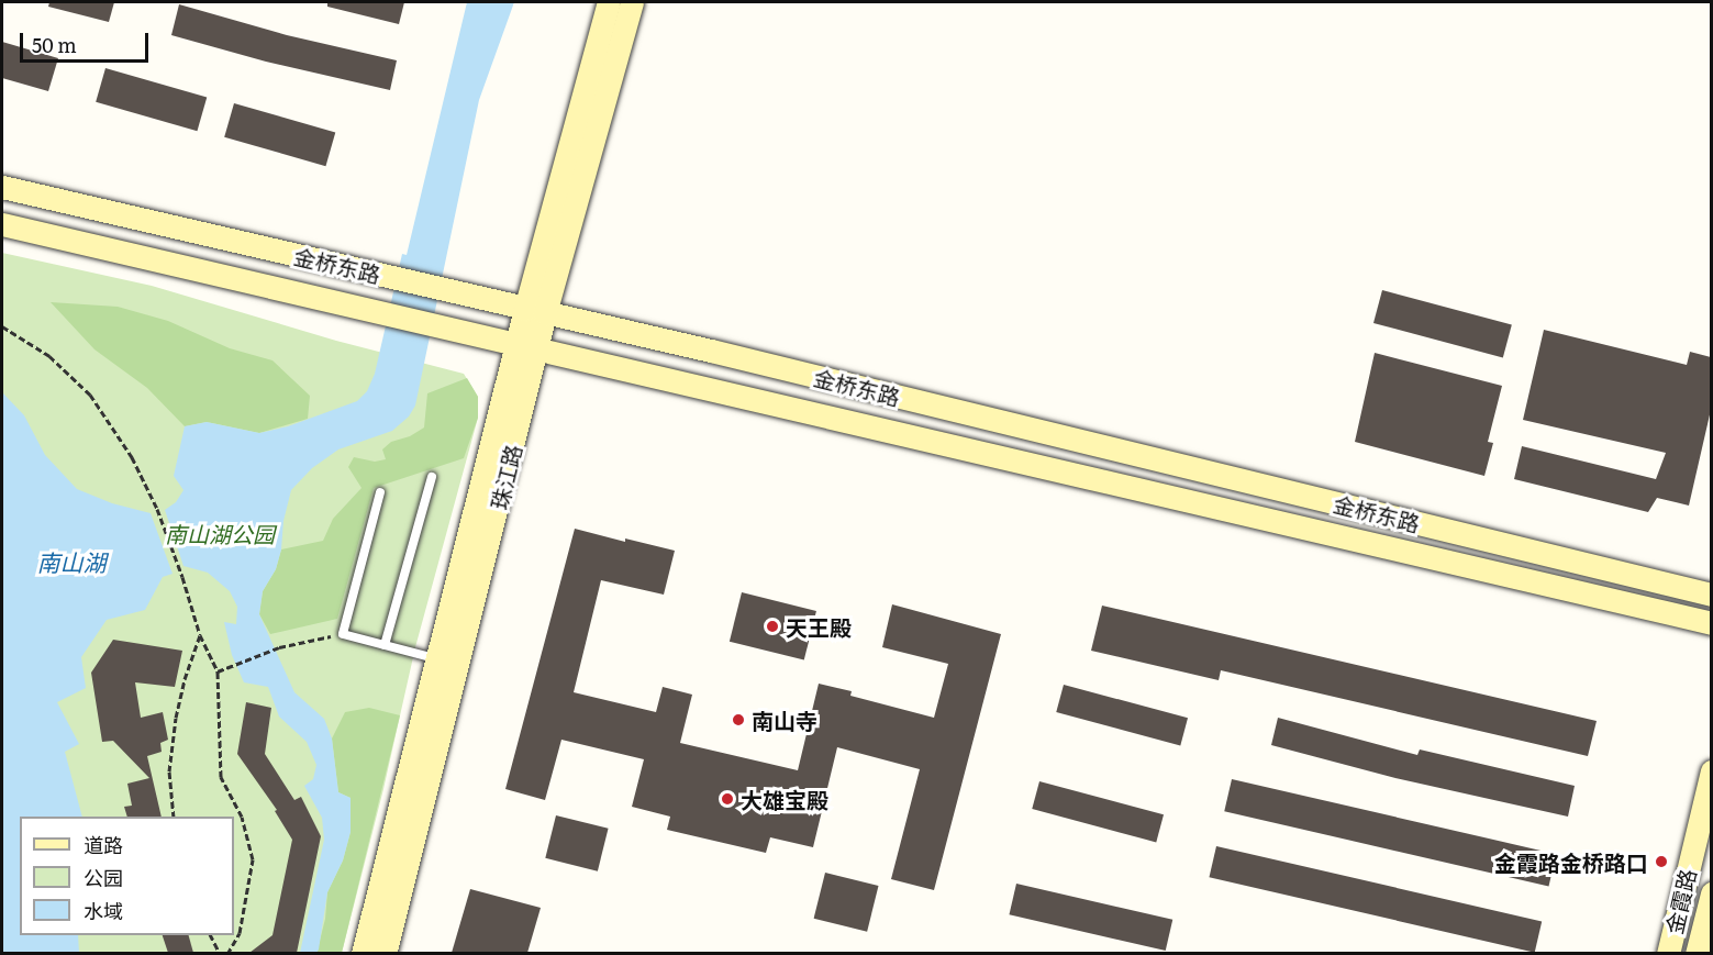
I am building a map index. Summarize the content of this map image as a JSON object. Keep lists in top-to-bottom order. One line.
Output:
{"streets":{"street":["金桥东路","珠江路","金霞路"]},"crossings":[["金桥东路","珠江路"]],"water":["南山湖"],"parks":["南山湖公园"],"places":["天王殿","南山寺","大雄宝殿","金霞路金桥路口"],"legend":["道路","公园","水域"],"scale_bar":"50 m"}
